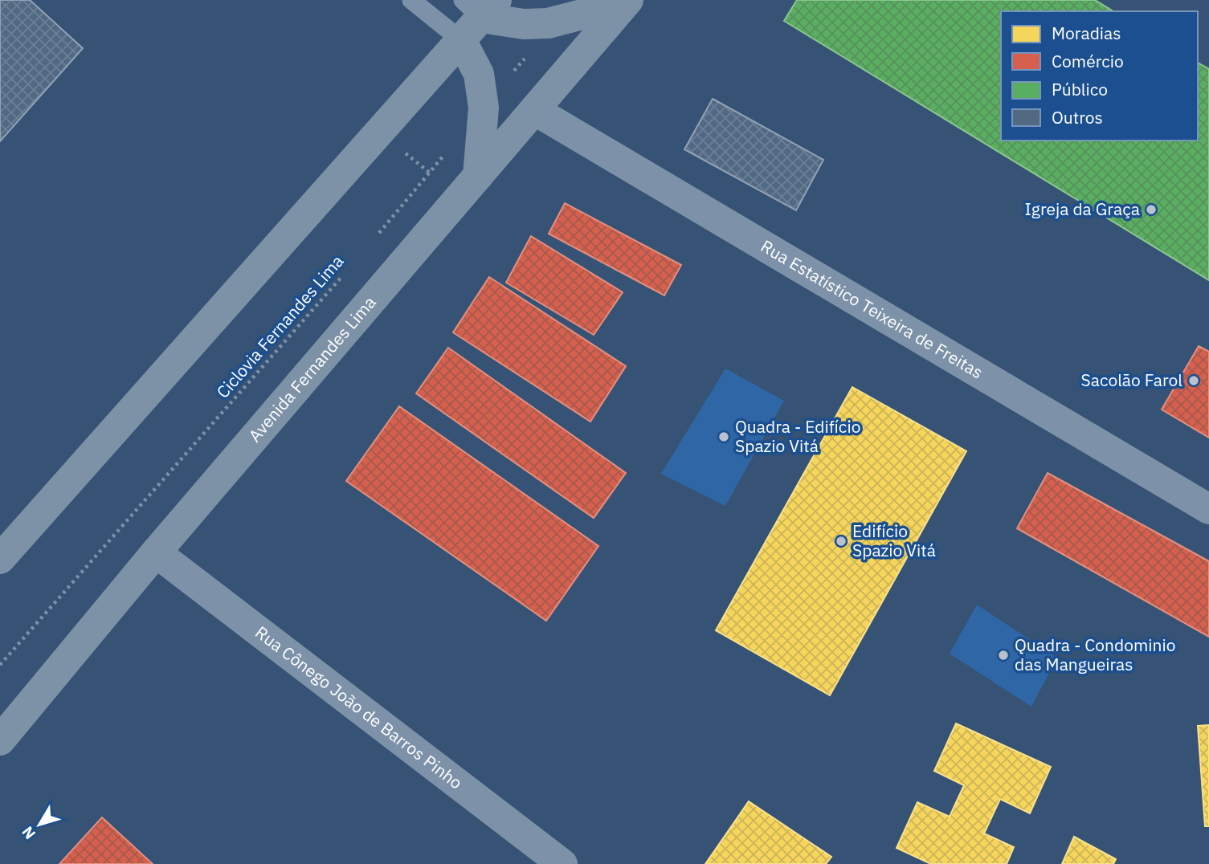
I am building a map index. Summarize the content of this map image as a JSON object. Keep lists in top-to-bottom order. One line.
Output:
{"streets":{"highway":["Avenida Fernandes Lima"],"street":["Rua Estatístico Teixeira de Freitas","Rua Cônego João de Barros Pinho"],"path":["Ciclovia Fernandes Lima"]},"crossings":[["Rua Estatístico Teixeira de Freitas","Avenida Fernandes Lima"],["Avenida Fernandes Lima","Rua Cônego João de Barros Pinho"]],"places":["Igreja da Graça","Sacolão Farol","Quadra - Edifício Spazio Vitá","Edifício Spazio Vitá","Quadra - Condominio das Mangueiras"],"legend":["Moradias","Comércio","Público","Outros"],"north":"bottom left"}
